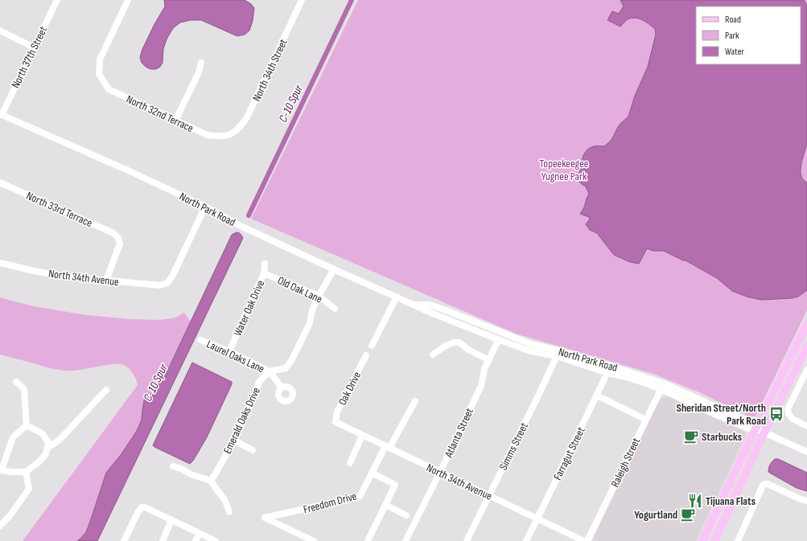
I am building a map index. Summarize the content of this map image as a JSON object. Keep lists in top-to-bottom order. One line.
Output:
{"streets":{"street":["North 37th Street","North 34th Street","North 32nd Terrace","North 33rd Terrace","North Park Road","North 34th Avenue","Old Oak Lane","Water Oak Drive","Laurel Oaks Lane","Oak Drive","Emerald Oaks Drive","Atlanta Street","Simms Street","Farragut Street","Raleigh Street","Freedom Drive"]},"crossings":[["North 37th Street","North Park Road"],["North 34th Street","North 32nd Terrace"],["North 33rd Terrace","North 34th Avenue"],["North Park Road","North 34th Avenue"],["North Park Road","Atlanta Street"],["North Park Road","Simms Street"],["North Park Road","Farragut Street"],["North Park Road","Raleigh Street"],["North 34th Avenue","Oak Drive"],["North 34th Avenue","Atlanta Street"],["North 34th Avenue","Simms Street"],["North 34th Avenue","Farragut Street"],["North 34th Avenue","Freedom Drive"],["Old Oak Lane","Water Oak Drive"],["Water Oak Drive","Laurel Oaks Lane"],["Laurel Oaks Lane","Emerald Oaks Drive"]],"water":["C-10 Spur"],"parks":["Topeekeegee Yugnee Park"],"places":{"bus stop":["Sheridan Street/North Park Road"],"cafe":["Starbucks","Yogurtland"],"restaurant":["Tijuana Flats"]},"legend":["Road","Park","Water"]}
